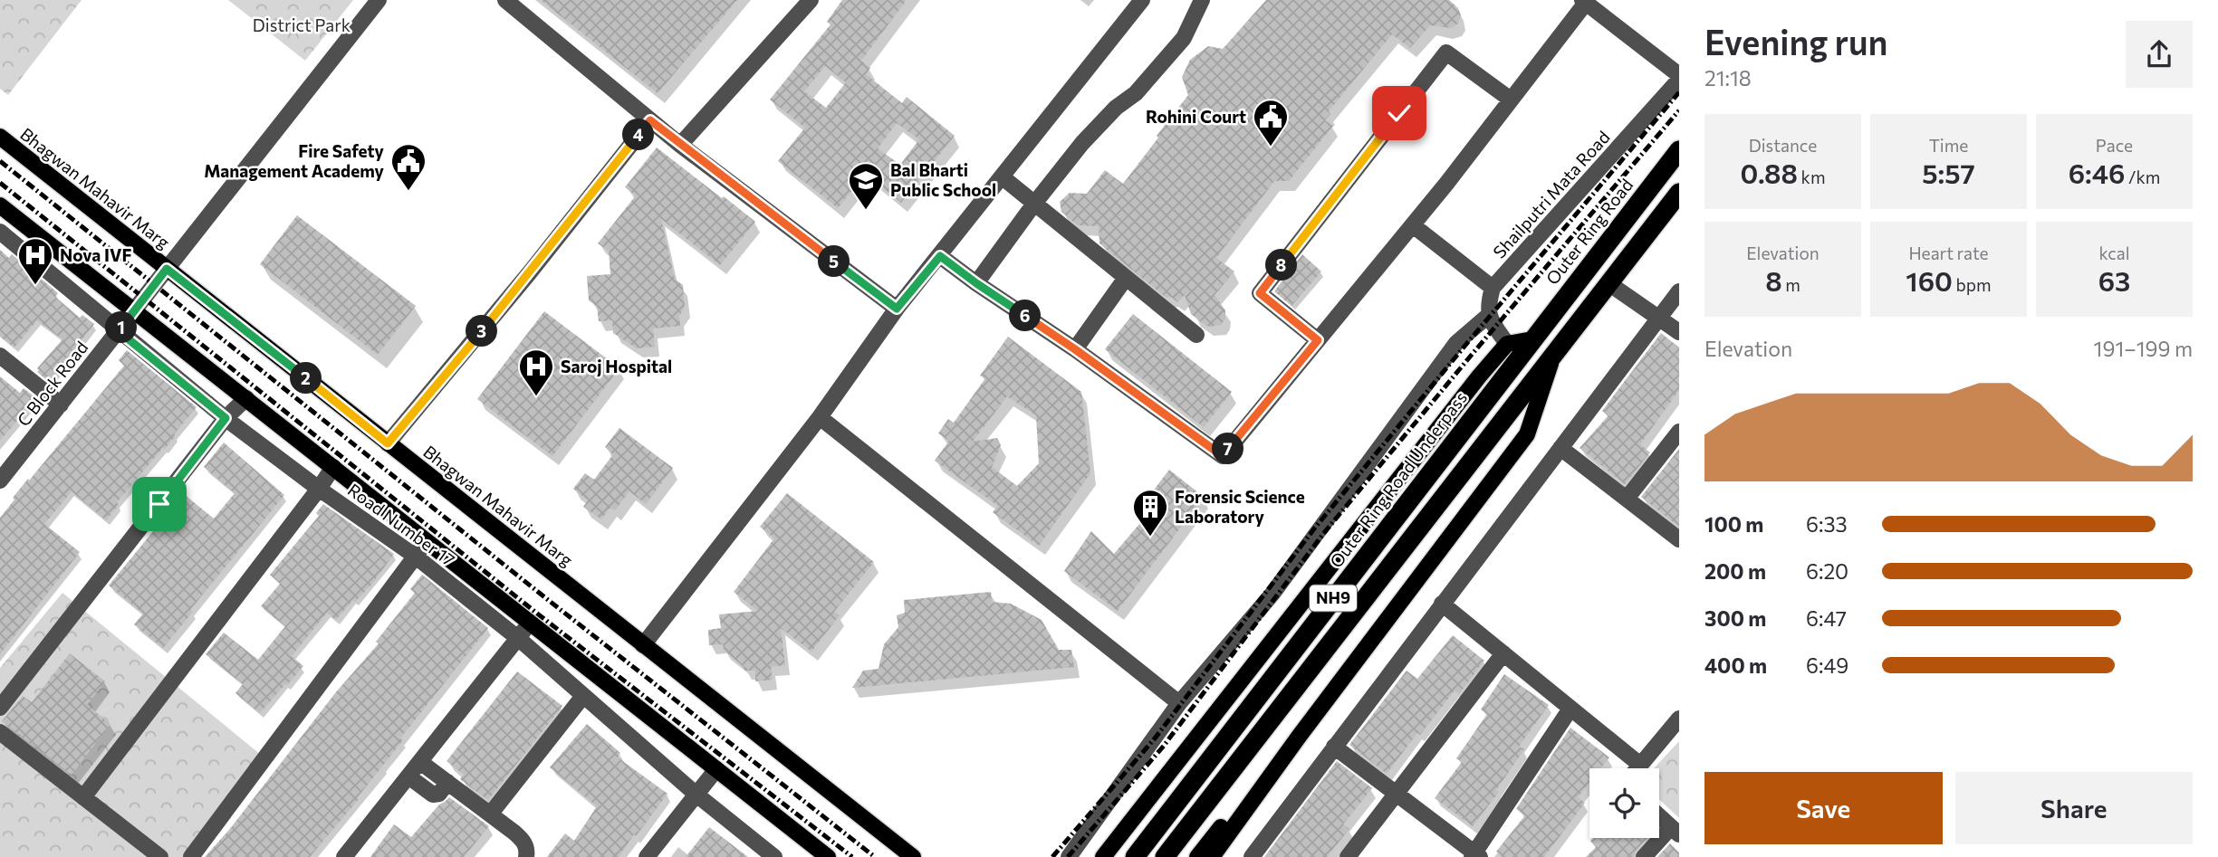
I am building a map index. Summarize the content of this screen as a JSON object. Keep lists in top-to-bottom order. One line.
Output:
{"streets":{"highway":["Outer Ring Road","Outer Ring Road Underpass","NH9"],"main road":["Bhagwan Mahavir Marg"],"street":["Shailputri Mata Road","C Block Road","Road Number 17"]},"crossings":[["Bhagwan Mahavir Marg","C Block Road"],["Outer Ring Road","Outer Ring Road Underpass"],["C Block Road","Road Number 17"]],"parks":["District Park"],"places":{"public building":["Rohini Court","Fire Safety Management Academy"],"school or university":["Bal Bharti Public School"],"hospital":["Nova IVF","Saroj Hospital"],"building":["Forensic Science Laboratory"]},"page":{"heading":["Evening run","21:18"],"stats":[["Distance","0.88 km"],["Time","5:57"],["Pace","6:46 /km"],["Elevation","8 m"],["Heart rate","160 bpm"],["kcal","63"]],"pins":["4","5","8","6","1","3","2","7"],"chart":["Elevation","191–199 m"],"list":[{"name":"100 m","note":"6:33"},{"name":"200 m","note":"6:20"},{"name":"300 m","note":"6:47"},{"name":"400 m","note":"6:49"}],"buttons":["Save","Share"]}}
